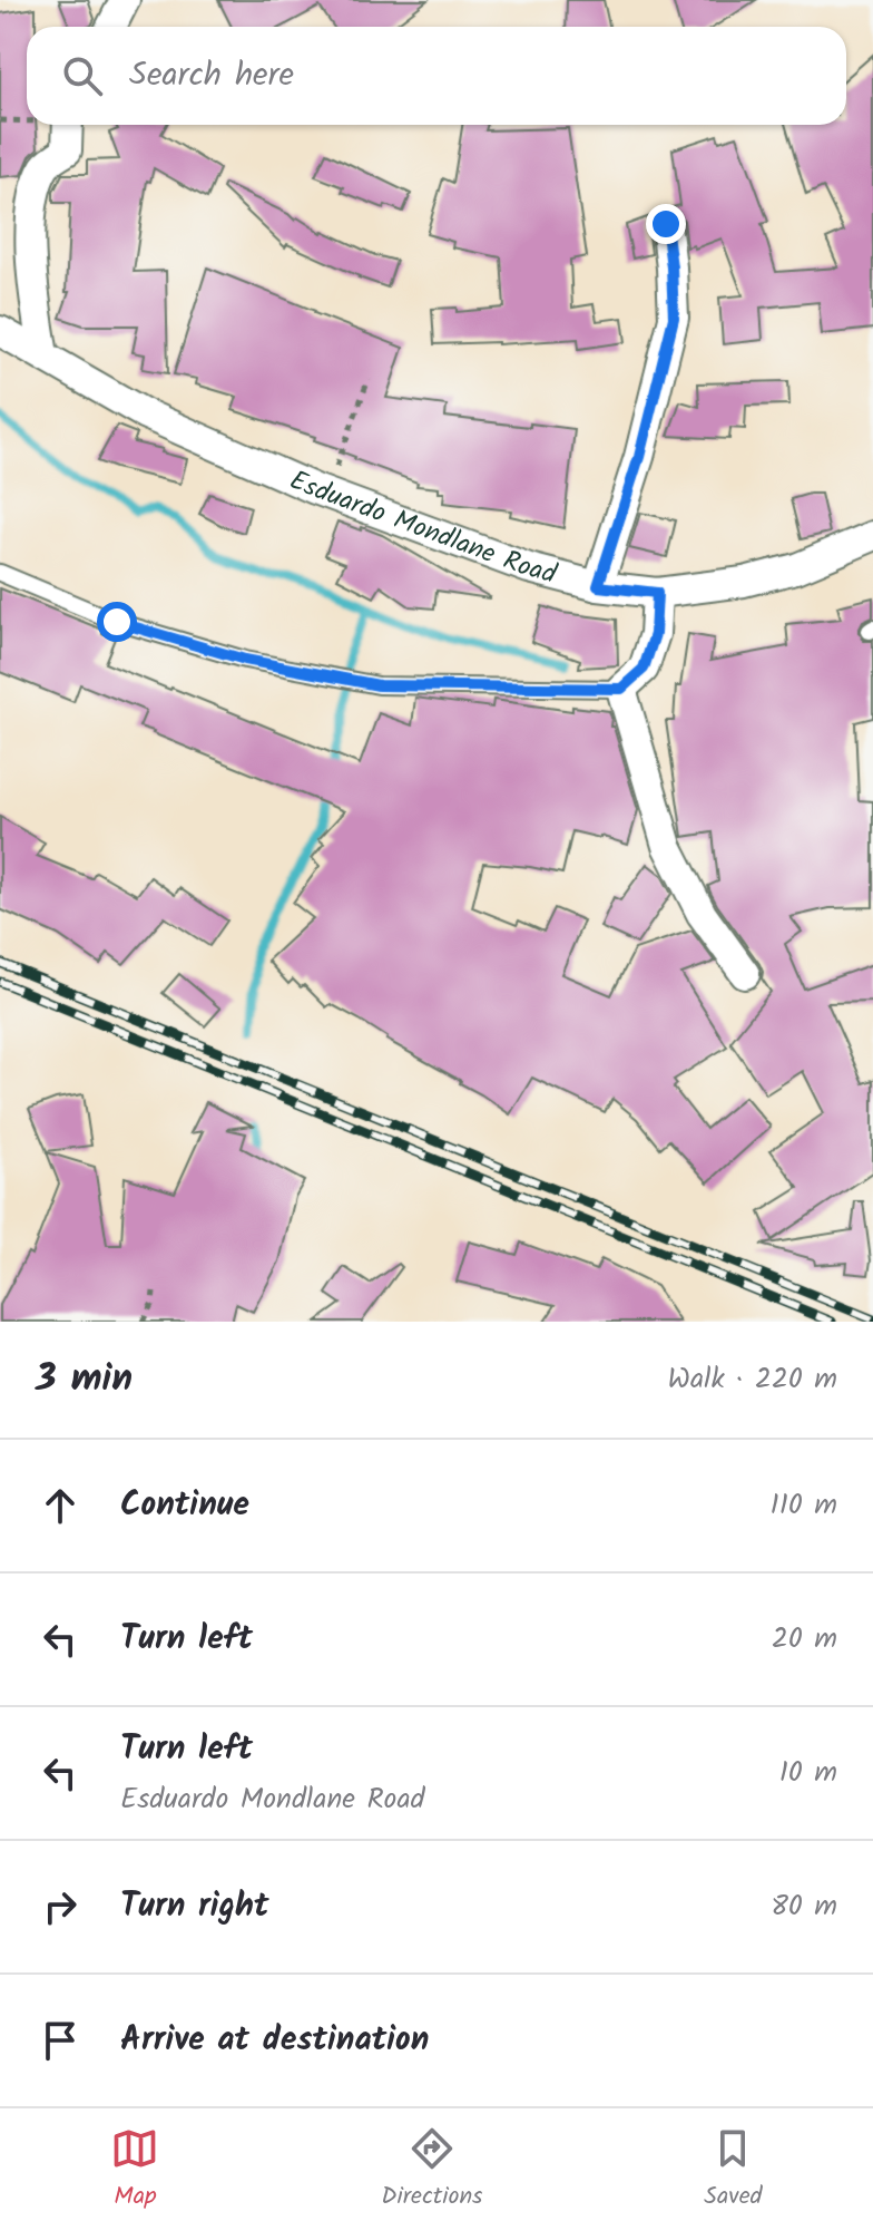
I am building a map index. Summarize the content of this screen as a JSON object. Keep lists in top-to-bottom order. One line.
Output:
{"streets":{"street":["Esduardo Mondlane Road"]},"page":{"search":"Search here","heading":["3 min","Walk · 220 m"],"list":[["Continue","110 m"],["Turn left","20 m"],["Turn left","Esduardo Mondlane Road","10 m"],["Turn right","80 m"],"Arrive at destination"],"nav":["Map","Directions","Saved"]}}
